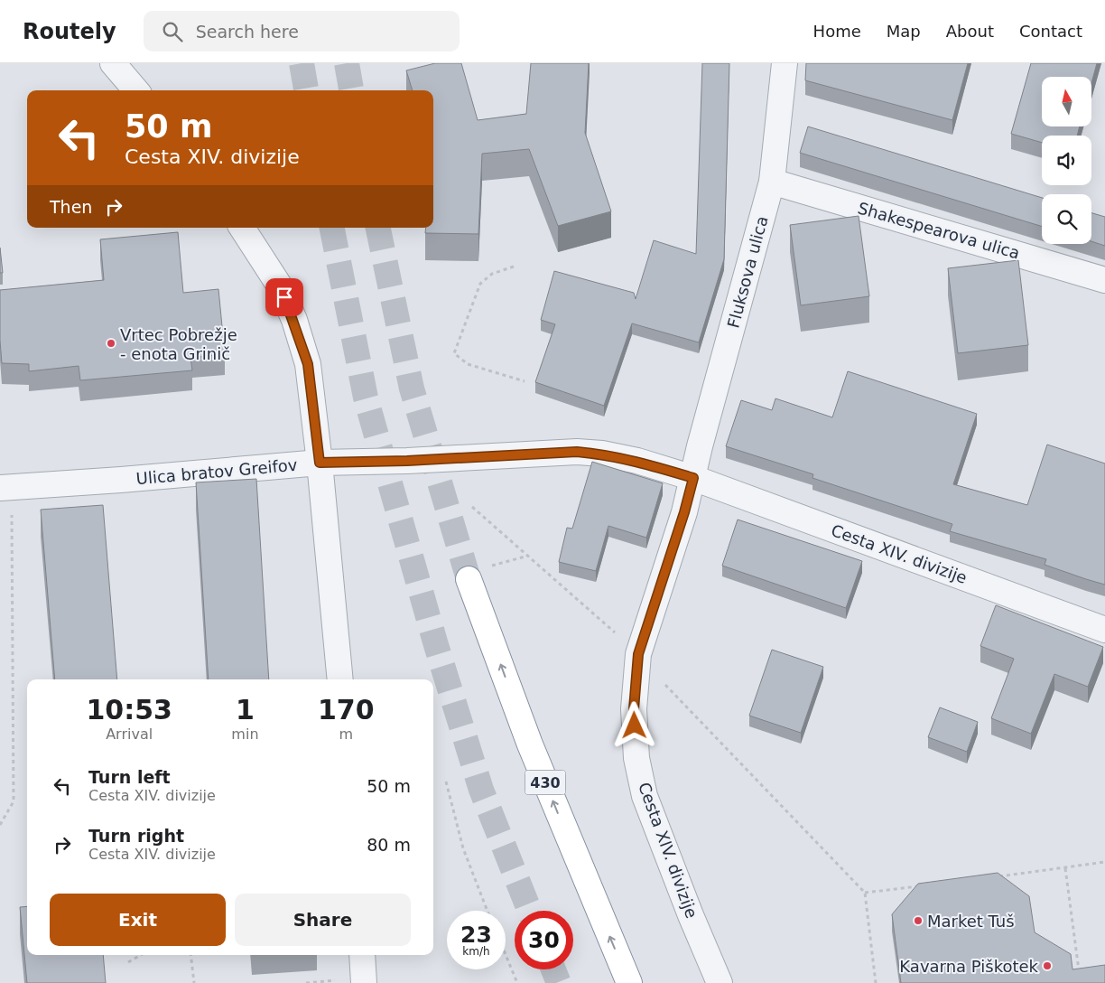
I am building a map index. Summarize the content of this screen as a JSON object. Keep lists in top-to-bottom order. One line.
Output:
{"streets":{"highway":["430"],"street":["Shakespearova ulica","Fluksova ulica","Ulica bratov Greifov","Cesta XIV. divizije"]},"crossings":[["Shakespearova ulica","Fluksova ulica"],["Fluksova ulica","Cesta XIV. divizije"],["Ulica bratov Greifov","Cesta XIV. divizije"]],"places":["Vrtec Pobrežje - enota Grinič","Market Tuš","Kavarna Piškotek"],"north":"top","page":{"header":"Routely","search":"Search here","nav":["Home","Map","About","Contact"],"turn":["50 m","Cesta XIV. divizije"],"then":"Then","eta":["10:53","Arrival","1","min","170","m"],"list":[{"name":"Turn left","note":"Cesta XIV. divizije","value":"50 m"},{"name":"Turn right","note":"Cesta XIV. divizije","value":"80 m"}],"buttons":["Exit","Share"],"speed":"23 km/h","limit":"30"}}
